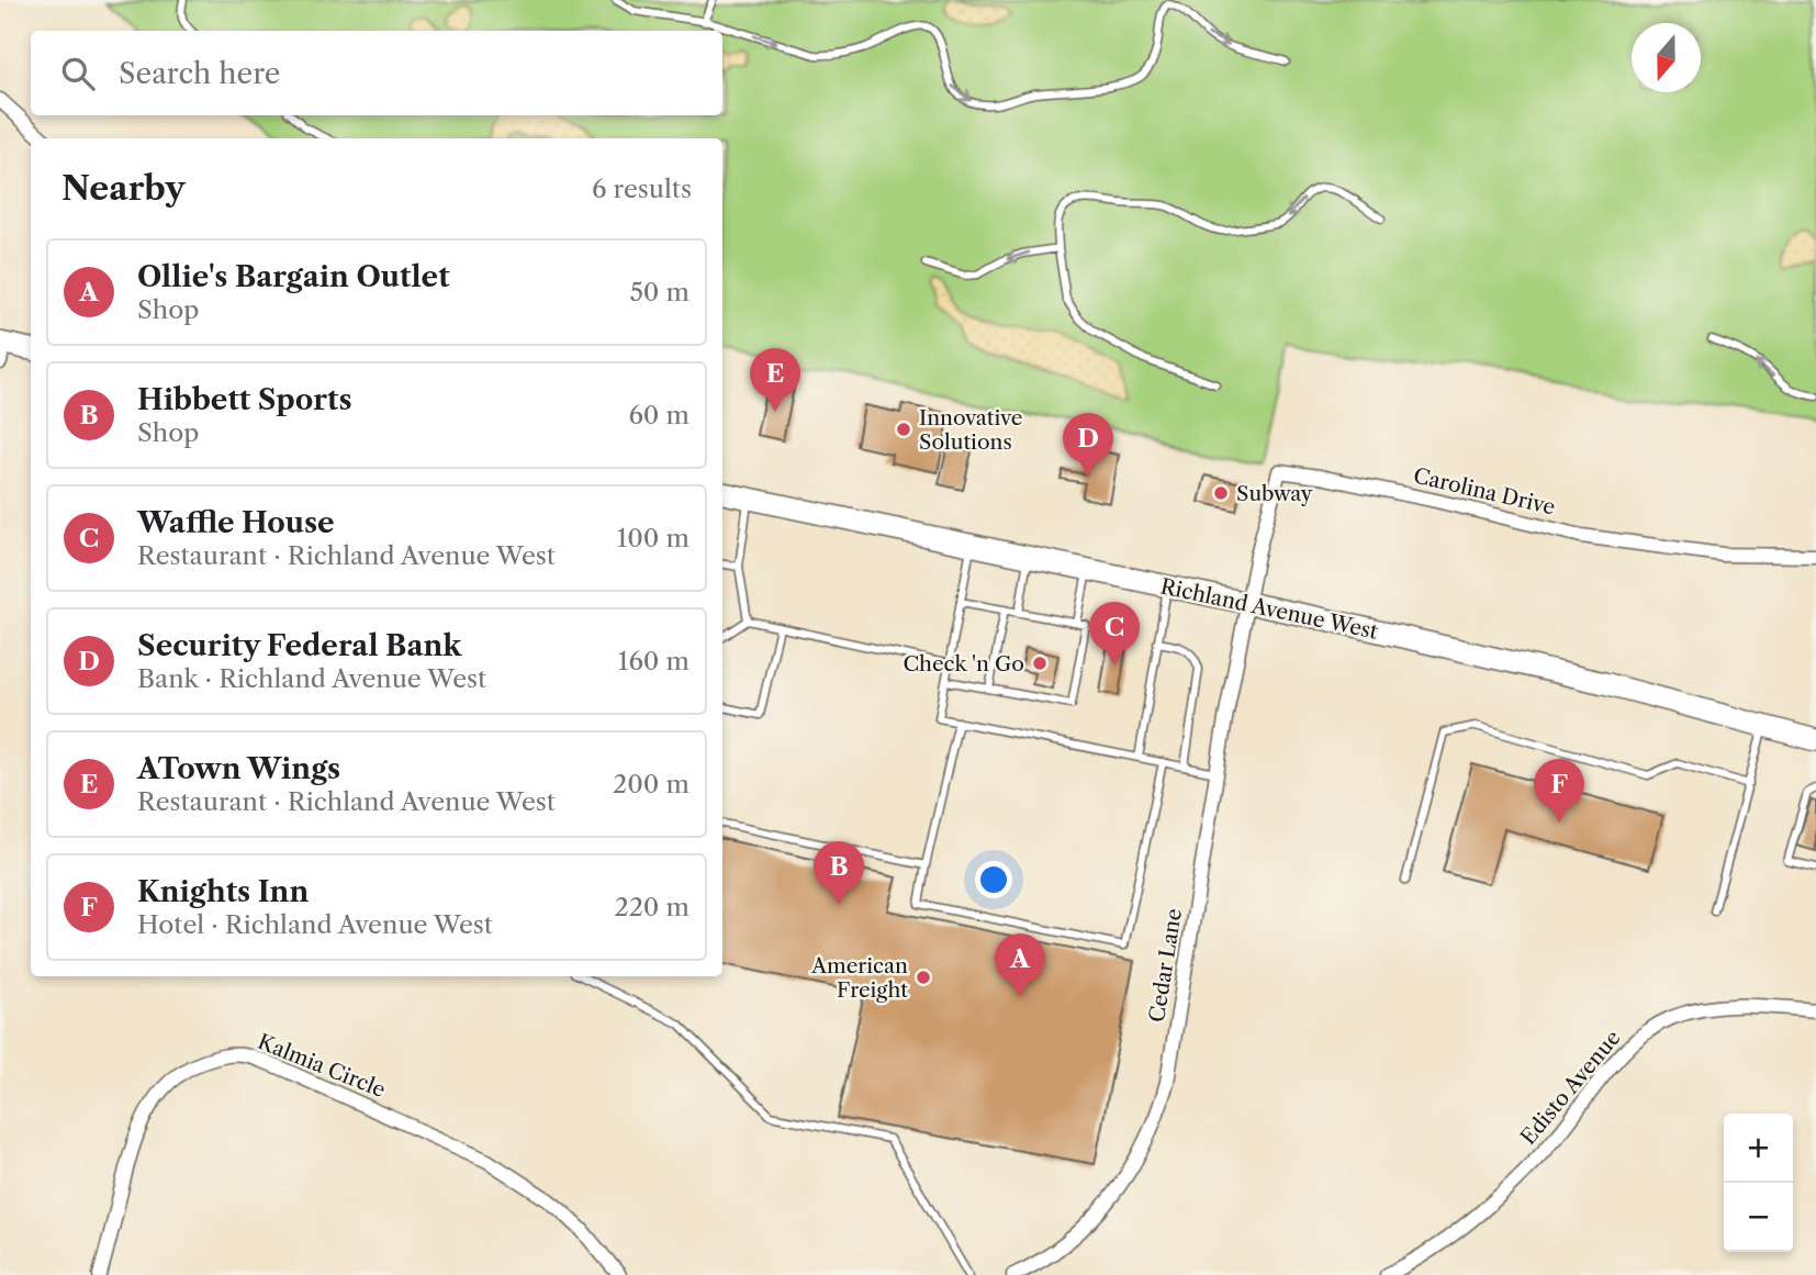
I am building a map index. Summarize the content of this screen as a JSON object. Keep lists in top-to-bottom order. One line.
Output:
{"streets":{"main road":["Richland Avenue West"],"street":["Carolina Drive","Cedar Lane","Kalmia Circle","Edisto Avenue"]},"crossings":[["Carolina Drive","Richland Avenue West"],["Carolina Drive","Cedar Lane"],["Richland Avenue West","Cedar Lane"]],"places":["Innovative Solutions","Subway","Check 'n Go","American Freight"],"north":"bottom","page":{"search":"Search here","heading":["Nearby","6 results"],"list":[{"mark":"A","name":"Ollie's Bargain Outlet","note":"Shop","value":"50 m"},{"mark":"B","name":"Hibbett Sports","note":"Shop","value":"60 m"},{"mark":"C","name":"Waffle House","note":"Restaurant · Richland Avenue West","value":"100 m"},{"mark":"D","name":"Security Federal Bank","note":"Bank · Richland Avenue West","value":"160 m"},{"mark":"E","name":"ATown Wings","note":"Restaurant · Richland Avenue West","value":"200 m"},{"mark":"F","name":"Knights Inn","note":"Hotel · Richland Avenue West","value":"220 m"}],"pins":["E","D","C","F","B","A"],"map_buttons":["+","−"]}}
